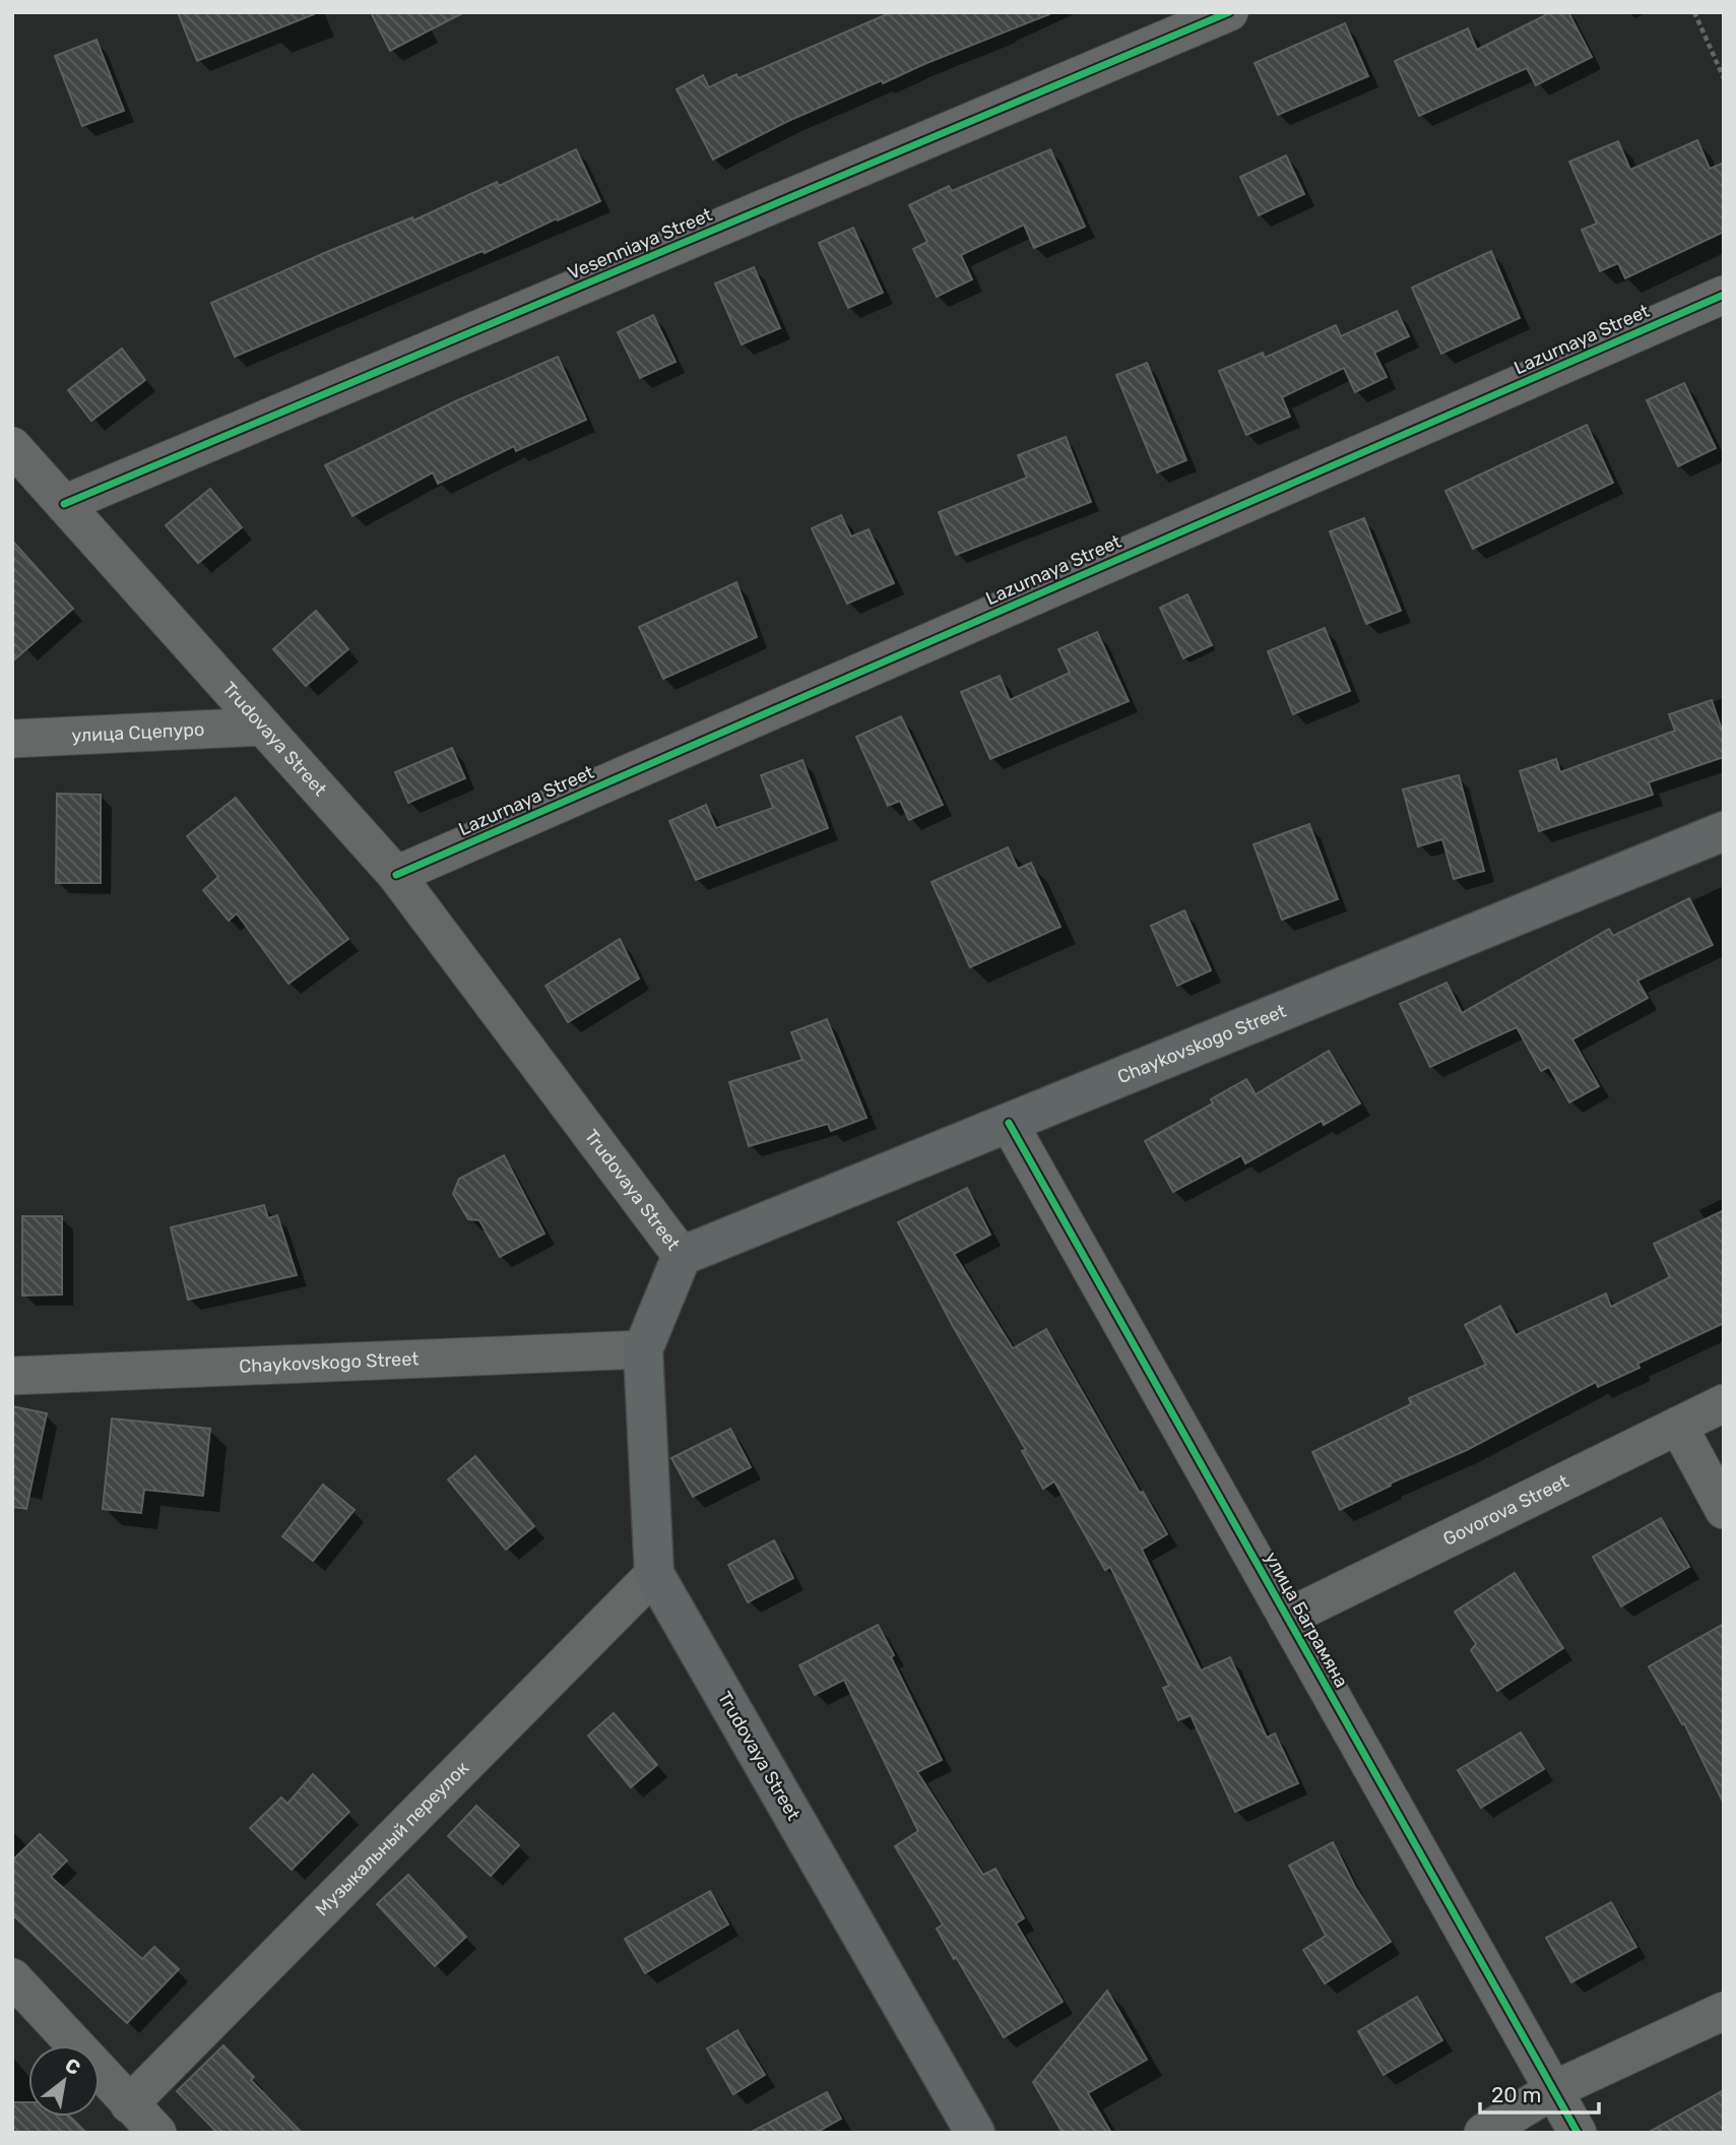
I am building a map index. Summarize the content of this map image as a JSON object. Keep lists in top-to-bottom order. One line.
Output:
{"streets":{"main road":["Trudovaya Street","Chaykovskogo Street"],"street":["Vesenniaya Street","Lazurnaya Street","улица Сцепуро","Govorova Street","улица Баграмяна","Музыкальный переулок"]},"crossings":[["Vesenniaya Street","Trudovaya Street"],["Lazurnaya Street","Trudovaya Street"],["улица Сцепуро","Trudovaya Street"],["Trudovaya Street","Chaykovskogo Street"],["Trudovaya Street","Музыкальный переулок"],["Chaykovskogo Street","улица Баграмяна"],["Govorova Street","улица Баграмяна"]],"scale_bar":"20 m","north":"top right"}
